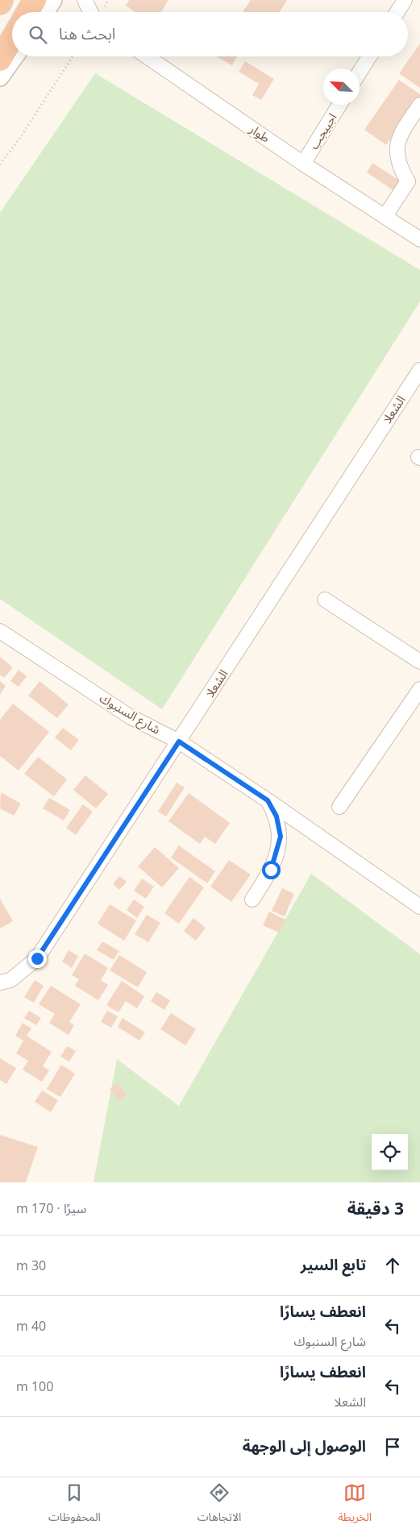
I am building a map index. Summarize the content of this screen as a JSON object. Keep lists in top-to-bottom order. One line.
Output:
{"streets":{"street":["اجبيجب","طوار","الشعلا","شارع السنبوك"]},"crossings":[["اجبيجب","طوار"],["الشعلا","شارع السنبوك"]],"north":"top left","page":{"search":"ابحث هنا","heading":["3 دقيقة","سيرًا · 170 m"],"list":[["تابع السير","30 m"],["انعطف يسارًا","شارع السنبوك","40 m"],["انعطف يسارًا","الشعلا","100 m"],"الوصول إلى الوجهة"],"nav":["الخريطة","الاتجاهات","المحفوظات"]}}
